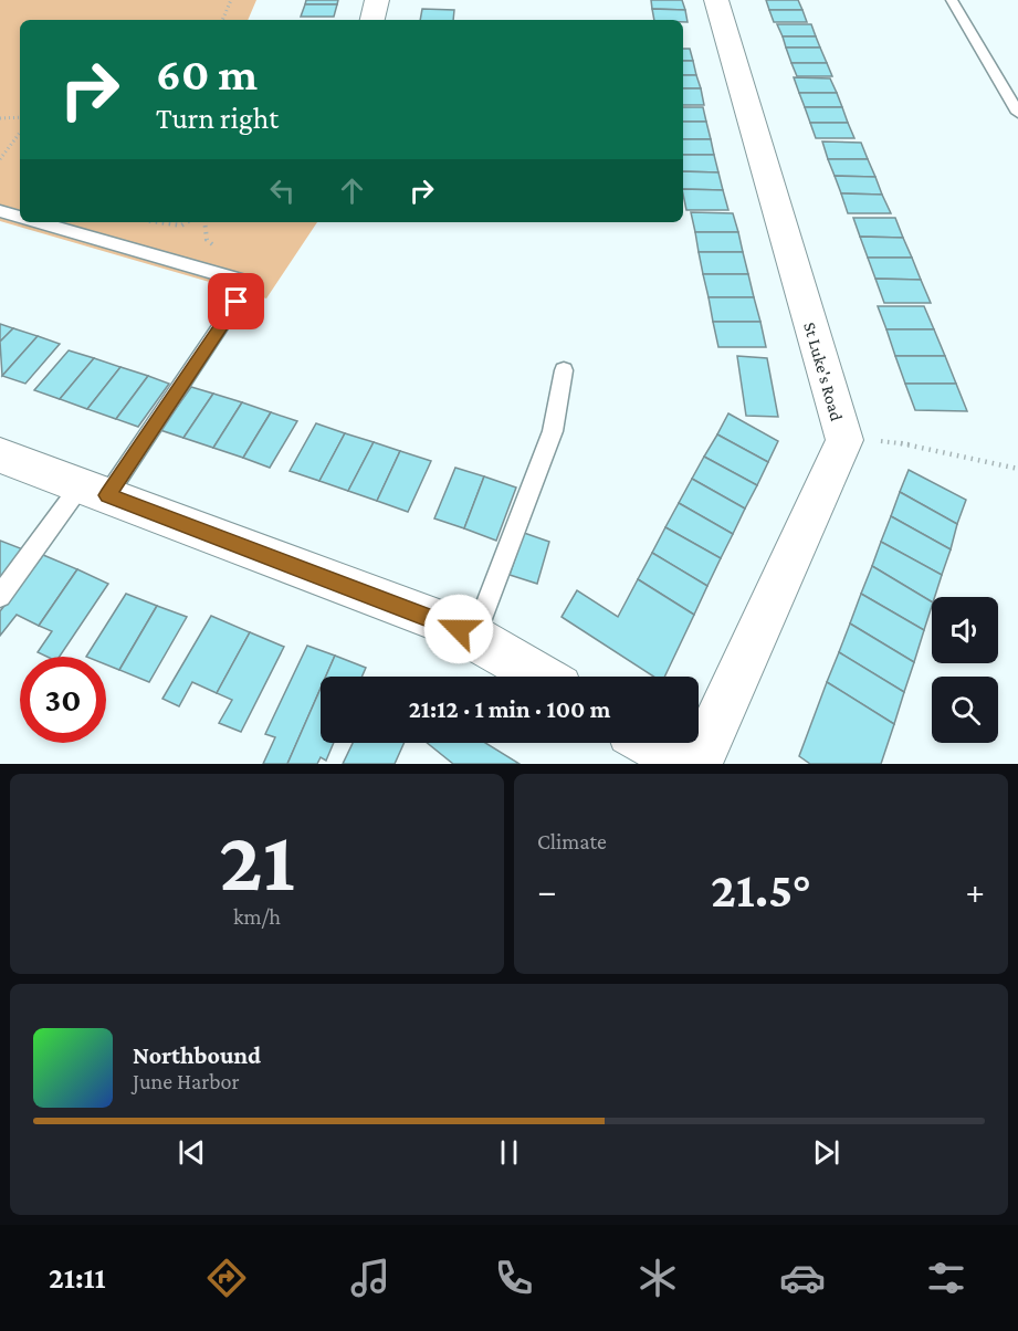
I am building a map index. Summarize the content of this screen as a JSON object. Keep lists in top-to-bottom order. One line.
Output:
{"streets":{"street":["St Luke's Road"]},"page":{"turn":["60 m","Turn right"],"limit":"30","trip":"21:12 · 1 min · 100 m","tile":[["21","km/h"],"Climate"],"heat":["−","21.5°","+"],"song":["Northbound","June Harbor"],"tabs":"21:11"}}
